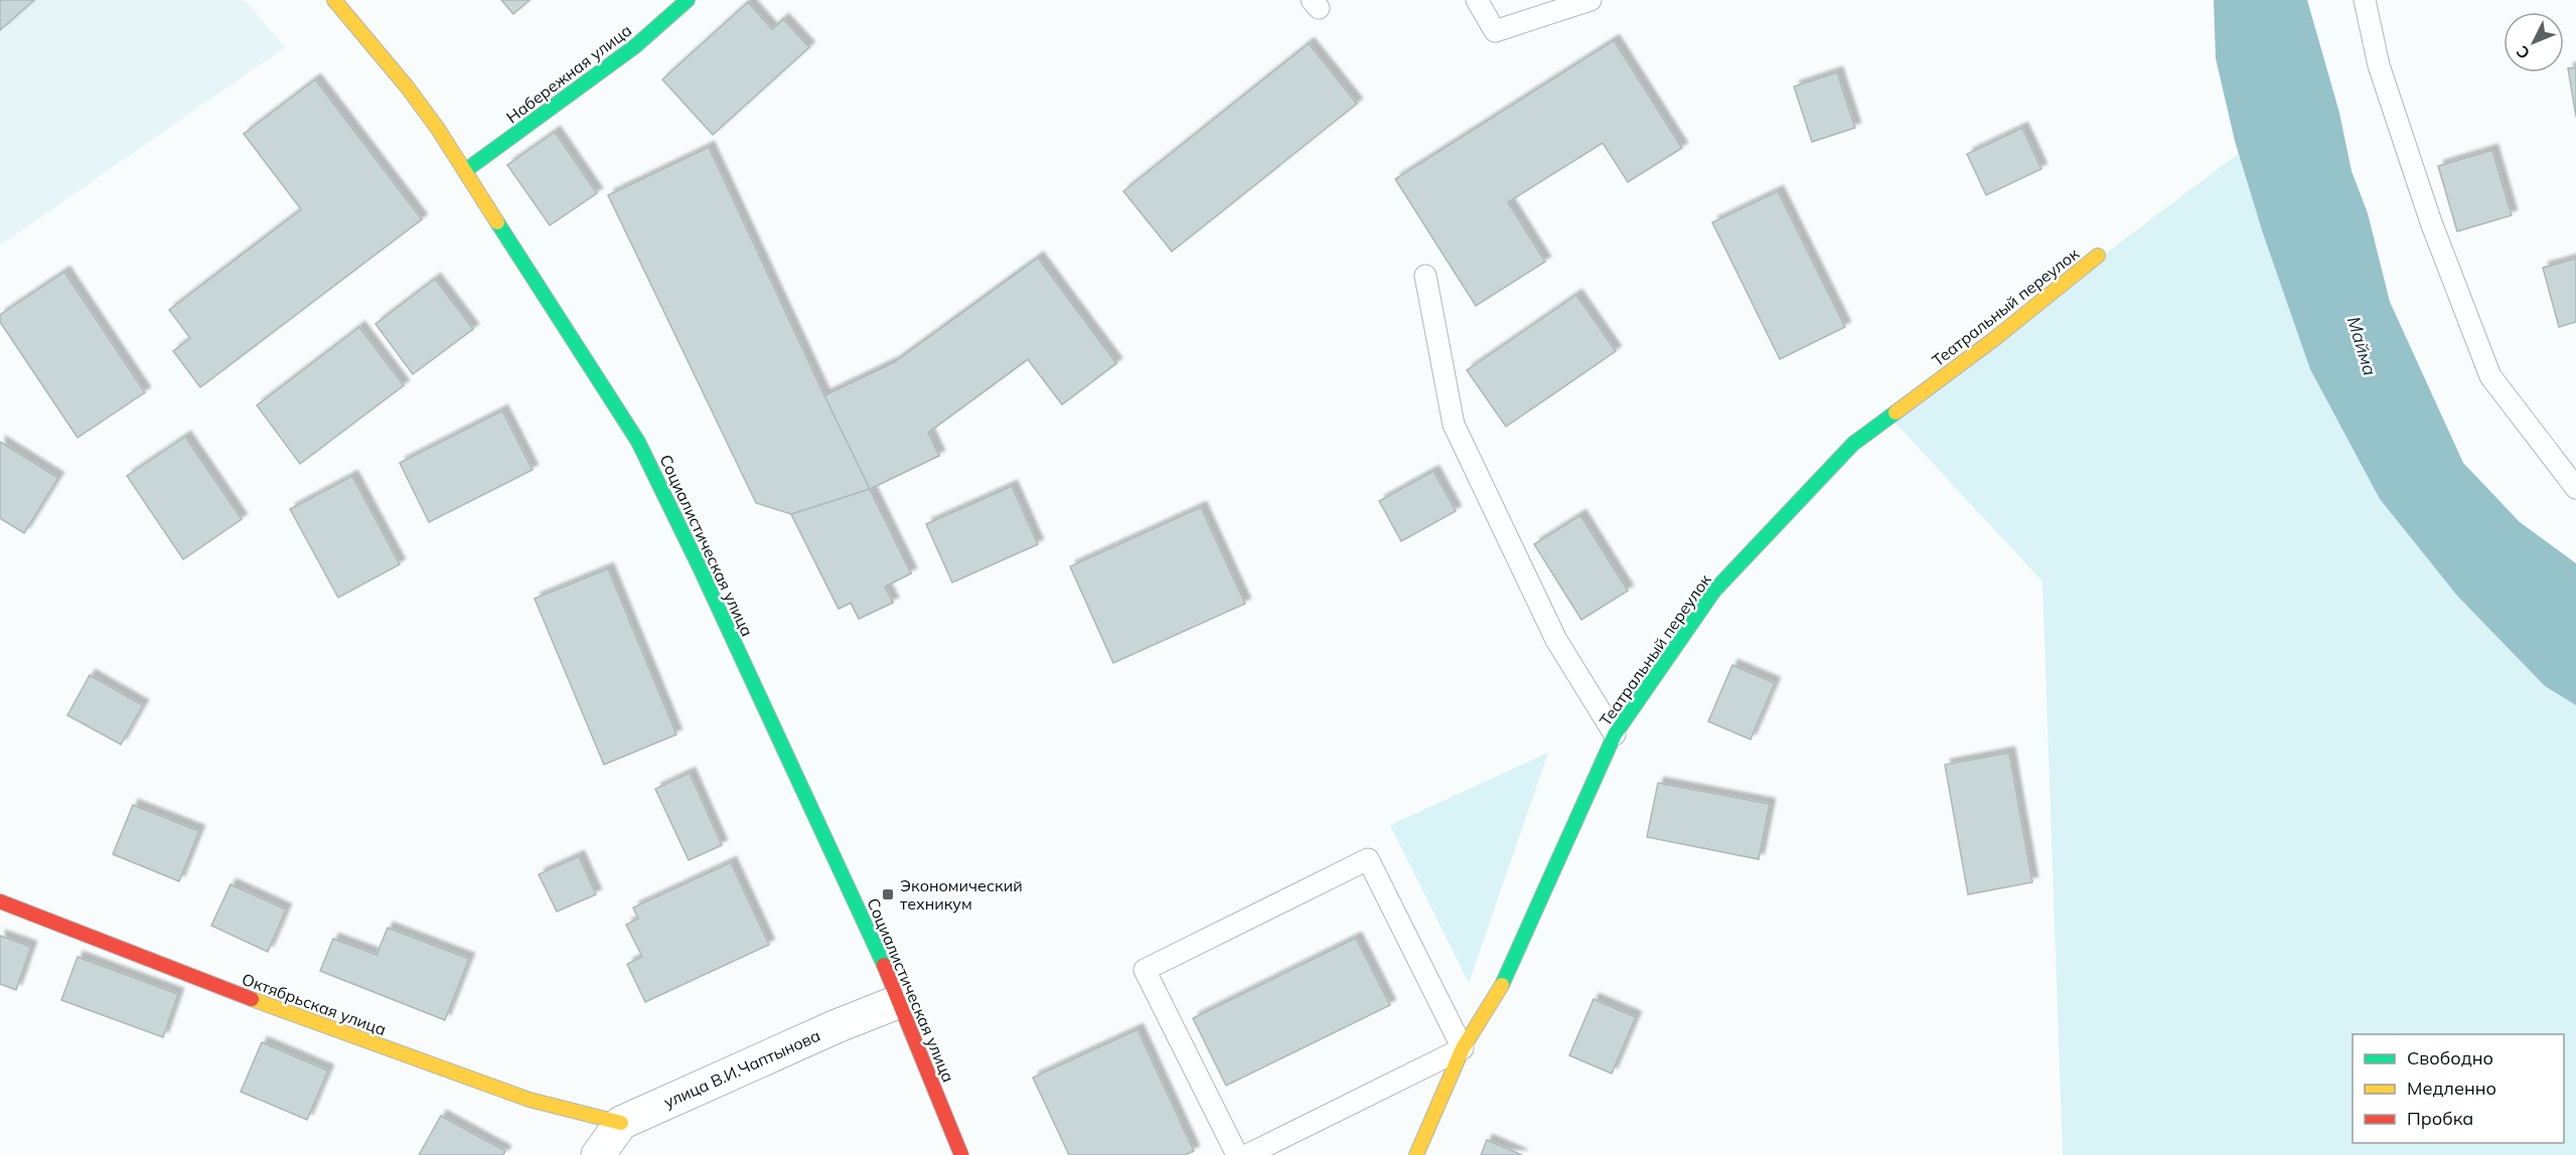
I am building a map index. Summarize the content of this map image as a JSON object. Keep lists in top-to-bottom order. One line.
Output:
{"streets":{"street":["Набережная улица","Театральный переулок","Социалистическая улица","Октябрьская улица","улица В.И.Чаптынова"]},"crossings":[["Набережная улица","Социалистическая улица"],["Социалистическая улица","улица В.И.Чаптынова"],["Октябрьская улица","улица В.И.Чаптынова"]],"water":["Майма"],"places":{"transit":["Экономический техникум"]},"legend":["Свободно","Медленно","Пробка"],"north":"bottom left"}
